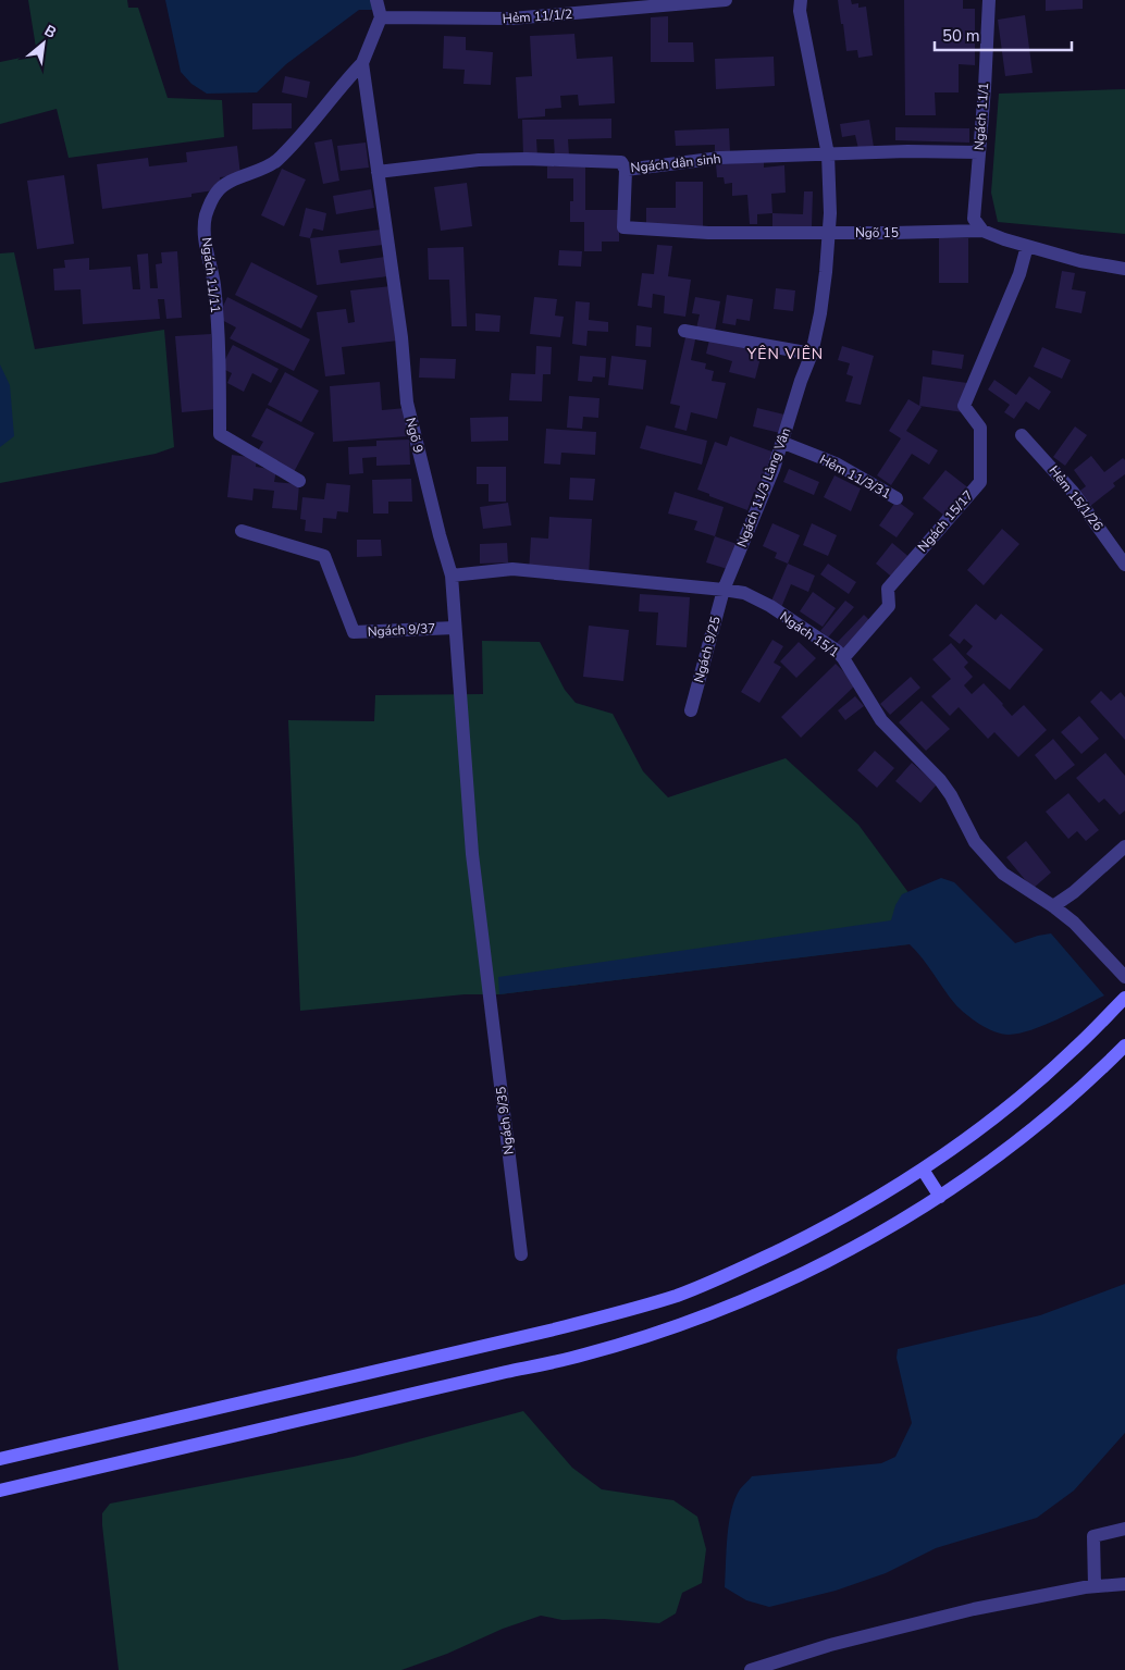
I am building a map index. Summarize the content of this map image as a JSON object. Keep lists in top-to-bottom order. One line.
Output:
{"streets":{"street":["Hẻm 11/1/2","Ngách 11/1","Ngách dân sinh","Ngõ 15","Ngách 11/11","Ngõ 9","Hẻm 11/3/31","Ngách 11/3 Làng Vân","Hẻm 15/1/26","Ngách 15/17","Ngách 9/37","Ngách 15/1","Ngách 9/25","Ngách 9/35"]},"crossings":[["Ngách 11/1","Ngách dân sinh"],["Ngách 11/1","Ngõ 15"],["Ngách dân sinh","Ngõ 15"],["Ngách dân sinh","Ngõ 9"],["Ngách dân sinh","Ngách 11/3 Làng Vân"],["Ngõ 15","Ngách 11/3 Làng Vân"],["Ngõ 15","Ngách 15/17"],["Ngách 11/11","Ngõ 9"],["Ngõ 9","Ngách 9/37"],["Ngõ 9","Ngách 15/1"],["Ngõ 9","Ngách 9/35"],["Hẻm 11/3/31","Ngách 11/3 Làng Vân"],["Ngách 11/3 Làng Vân","Ngách 15/1"],["Ngách 11/3 Làng Vân","Ngách 9/25"],["Ngách 15/17","Ngách 15/1"],["Ngách 15/1","Ngách 9/25"]],"districts":["YÊN VIÊN"],"scale_bar":"50 m","north":"top right"}
